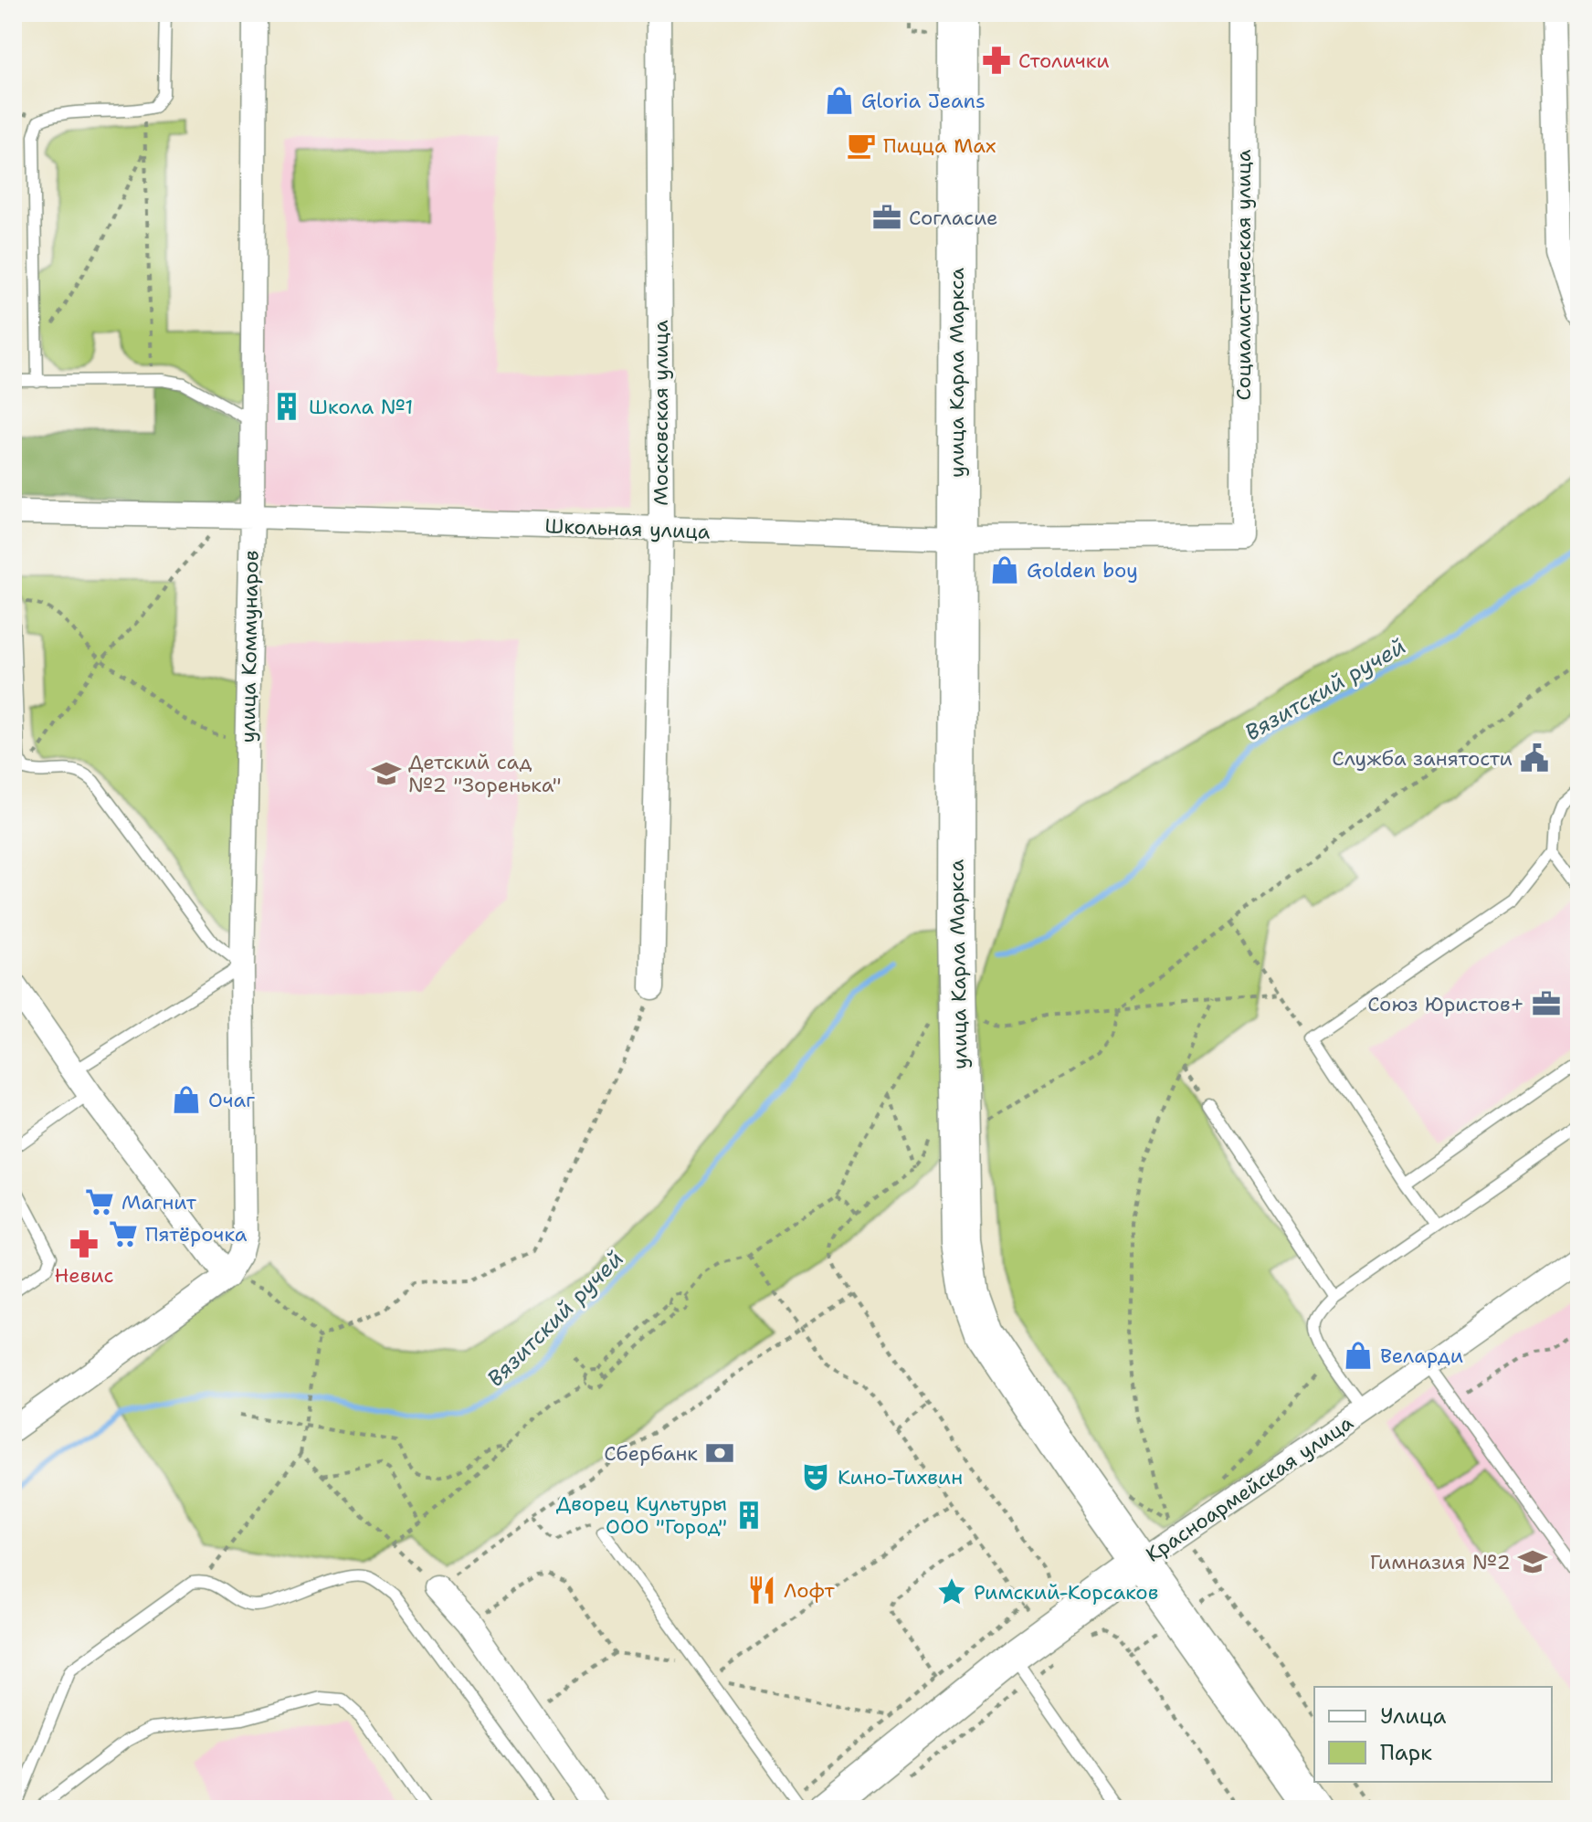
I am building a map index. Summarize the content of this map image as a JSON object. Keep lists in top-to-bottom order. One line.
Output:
{"streets":{"main road":["улица Карла Маркса"],"street":["Социалистическая улица","Московская улица","Школьная улица","улица Коммунаров","Красноармейская улица"]},"crossings":[["Социалистическая улица","Школьная улица"],["улица Карла Маркса","Школьная улица"],["улица Карла Маркса","Красноармейская улица"],["Московская улица","Школьная улица"],["Школьная улица","улица Коммунаров"]],"water":["Вязитский ручей"],"places":{"pharmacy":["Столички","Невис"],"shop":["Gloria Jeans","Golden boy","Очаг","Веларди"],"cafe":["Пицца Max"],"office":["Согласие","Союз Юристов+"],"building":["Школа №1","Дворец Культуры ООО \"Город\""],"public building":["Служба занятости"],"school or university":["Детский сад №2 \"Зоренька\"","Гимназия №2"],"supermarket":["Магнит","Пятёрочка"],"bank":["Сбербанк"],"theatre":["Кино-Тихвин"],"restaurant":["Лофт"],"place":["Римский-Корсаков"]},"legend":["Улица","Парк"]}
